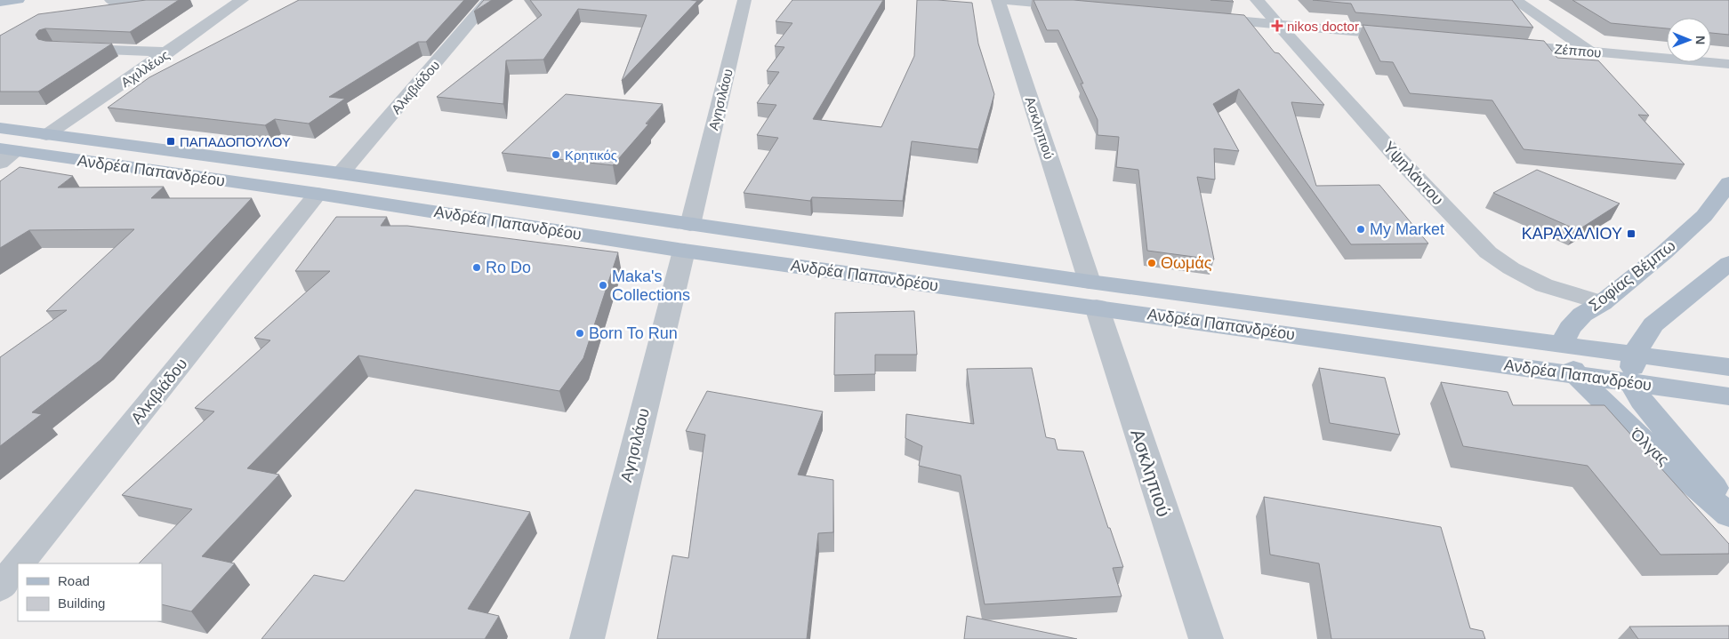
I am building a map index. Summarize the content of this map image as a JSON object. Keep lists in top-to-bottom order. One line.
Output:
{"streets":{"main road":["Ανδρέα Παπανδρέου","Σοφίας Βέμπω","Όλγας"],"street":["Ζέππου","Αχιλλέως","Αλκιβιάδου","Αγησιλάου","Ασκληπιού","Υψηλάντου"]},"crossings":[["Αχιλλέως","Ανδρέα Παπανδρέου"],["Αλκιβιάδου","Ανδρέα Παπανδρέου"],["Αγησιλάου","Ανδρέα Παπανδρέου"],["Ασκληπιού","Ανδρέα Παπανδρέου"],["Ανδρέα Παπανδρέου","Σοφίας Βέμπω"],["Ανδρέα Παπανδρέου","Όλγας"],["Υψηλάντου","Σοφίας Βέμπω"]],"places":{"health":["nikos doctor"],"transit":["ΠΑΠΑΔΟΠΟΥΛΟΥ","ΚΑΡΑΧΑΛΙΟΥ"],"other":["Κρητικός","My Market","Θωμάς","Ro Do","Maka's Collections","Born To Run"]},"legend":["Road","Building"],"north":"right"}
